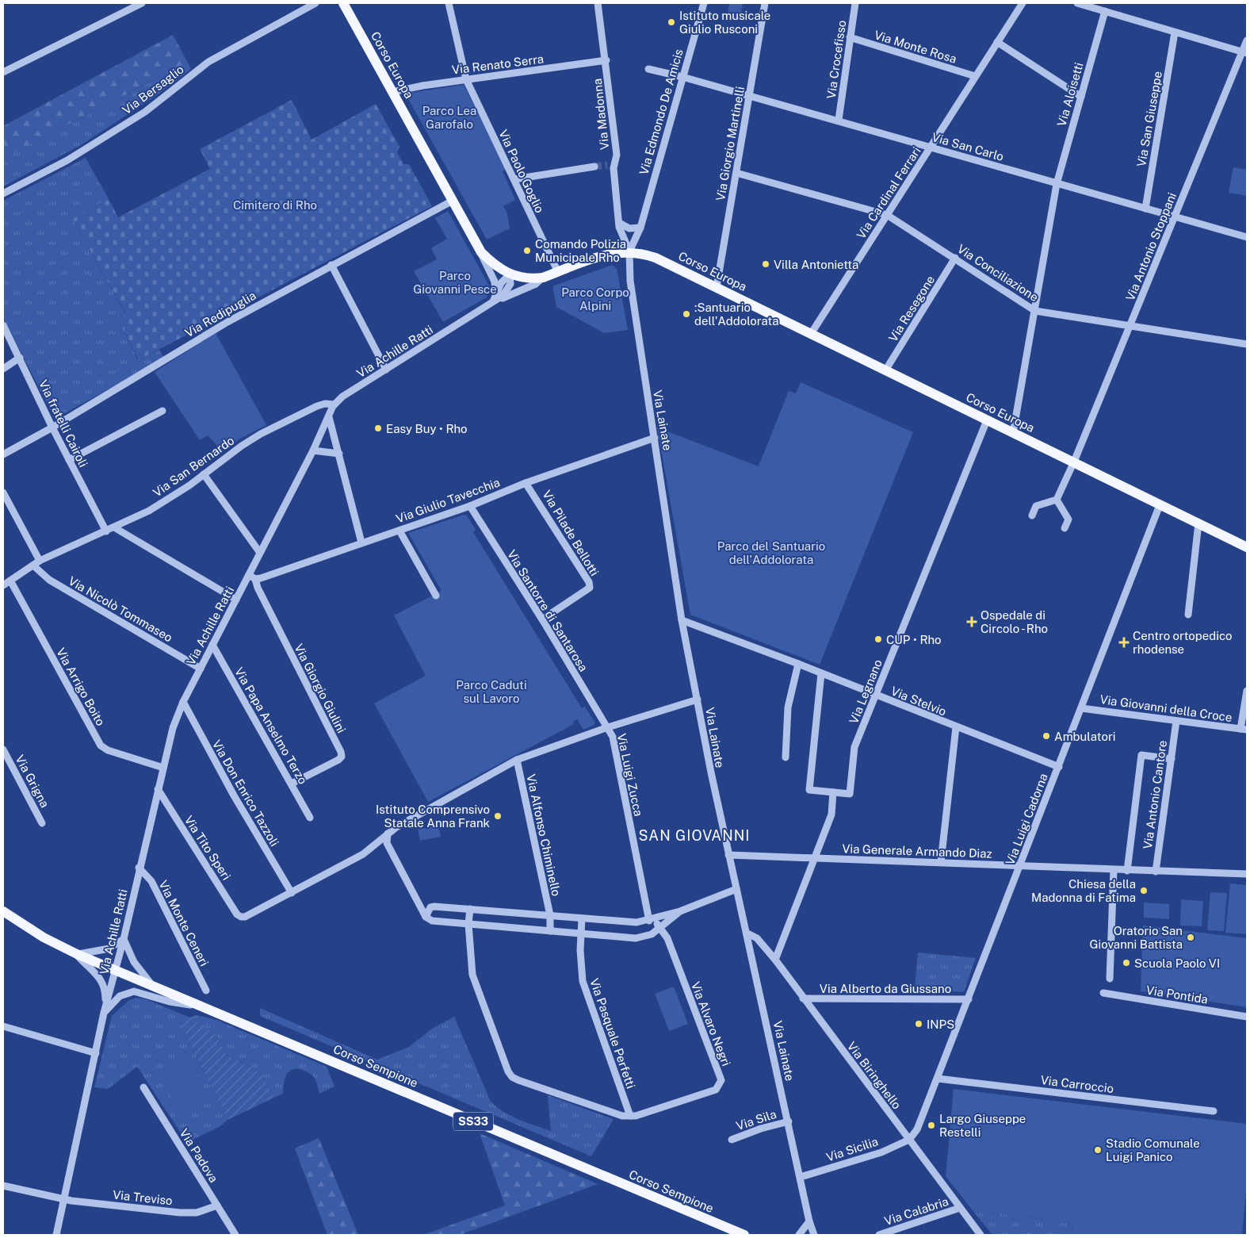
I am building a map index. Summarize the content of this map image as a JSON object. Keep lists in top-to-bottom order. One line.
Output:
{"streets":{"main road":["Corso Europa","Corso Sempione","SS33"],"street":["Via Monte Rosa","Via Crocefisso","Via Renato Serra","Via Bersaglio","Via Aloisetti","Via Edmondo De Amicis","Via Madonna","Via San Giuseppe","Via Giorgio Martinelli","Via San Carlo","Via Paolo Goglio","Via Cardinal Ferrari","Via Antonio Stoppani","Via Conciliazione","Via Resegone","Via Redipuglia","Via Achille Ratti","Via Lainate","Via fratelli Cairoli","Via San Bernardo","Via Giulio Tavecchia","Via Pilade Bellotti","Via Nicolò Tommaseo","Via Santorre di Santarosa","Via Arrigo Boito","Via Giorgio Giulini","Via Legnano","Via Stelvio","Via Giovanni della Croce","Via Papa Anselmo Terzo","Via Luigi Zucca","Via Grigna","Via Don Enrico Tazzoli","Via Antonio Cantore","Via Luigi Cadorna","Via Alfonso Chiminello","Via Tito Speri","Via Generale Armando Diaz","Via Monte Ceneri","Via Alberto da Giussano","Via Pontida","Via Alvaro Negri","Via Pasquale Perfetti","Via Biringhello","Via Carroccio","Via Sila","Via Sicilia","Via Padova","Via Treviso","Via Calabria"]},"crossings":[["Via Monte Rosa","Via Crocefisso"],["Via Monte Rosa","Via Cardinal Ferrari"],["Via Crocefisso","Via San Carlo"],["Via Renato Serra","Corso Europa"],["Via Renato Serra","Via Madonna"],["Via Renato Serra","Via Paolo Goglio"],["Corso Europa","Via Aloisetti"],["Corso Europa","Via Edmondo De Amicis"],["Corso Europa","Via Madonna"],["Corso Europa","Via Giorgio Martinelli"],["Corso Europa","Via Paolo Goglio"],["Corso Europa","Via Cardinal Ferrari"],["Corso Europa","Via Antonio Stoppani"],["Corso Europa","Via Resegone"],["Corso Europa","Via Redipuglia"],["Corso Europa","Via Achille Ratti"],["Corso Europa","Via Lainate"],["Corso Europa","Via Legnano"],["Corso Europa","Via Luigi Cadorna"],["Via Aloisetti","Via San Carlo"],["Via Aloisetti","Via Conciliazione"],["Via Edmondo De Amicis","Via Madonna"],["Via Edmondo De Amicis","Via San Carlo"],["Via Edmondo De Amicis","Via Lainate"],["Via Madonna","Via Lainate"],["Via San Giuseppe","Via San Carlo"],["Via Giorgio Martinelli","Via San Carlo"],["Via Giorgio Martinelli","Via Conciliazione"],["Via San Carlo","Via Cardinal Ferrari"],["Via San Carlo","Via Antonio Stoppani"],["Via Cardinal Ferrari","Via Conciliazione"],["Via Antonio Stoppani","Via Conciliazione"],["Via Conciliazione","Via Resegone"],["Via Redipuglia","Via fratelli Cairoli"],["Via Achille Ratti","Via San Bernardo"],["Via Achille Ratti","Via Giulio Tavecchia"],["Via Achille Ratti","Via Nicolò Tommaseo"],["Via Achille Ratti","Via Arrigo Boito"],["Via Achille Ratti","Via Giorgio Giulini"],["Via Achille Ratti","Via Papa Anselmo Terzo"],["Via Achille Ratti","Via Don Enrico Tazzoli"],["Via Achille Ratti","Via Tito Speri"],["Via Achille Ratti","Via Monte Ceneri"],["Via Achille Ratti","Corso Sempione"],["Via Achille Ratti","Via Treviso"],["Via Lainate","Via Giulio Tavecchia"],["Via Lainate","Via Stelvio"],["Via Lainate","Via Generale Armando Diaz"],["Via Lainate","Via Biringhello"],["Via Lainate","Via Sila"],["Via Lainate","Via Sicilia"],["Via fratelli Cairoli","Via San Bernardo"],["Via San Bernardo","Via Nicolò Tommaseo"],["Via San Bernardo","Via Arrigo Boito"],["Via Giulio Tavecchia","Via Pilade Bellotti"],["Via Giulio Tavecchia","Via Santorre di Santarosa"],["Via Giulio Tavecchia","Via Giorgio Giulini"],["Via Pilade Bellotti","Via Santorre di Santarosa"],["Via Santorre di Santarosa","Via Luigi Zucca"],["Via Giorgio Giulini","Via Papa Anselmo Terzo"],["Via Legnano","Via Stelvio"],["Via Stelvio","Via Luigi Cadorna"],["Via Giovanni della Croce","Via Antonio Cantore"],["Via Giovanni della Croce","Via Luigi Cadorna"],["Via Don Enrico Tazzoli","Via Tito Speri"],["Via Antonio Cantore","Via Generale Armando Diaz"],["Via Luigi Cadorna","Via Generale Armando Diaz"],["Via Luigi Cadorna","Via Alberto da Giussano"],["Via Luigi Cadorna","Via Biringhello"],["Via Luigi Cadorna","Via Carroccio"],["Via Luigi Cadorna","Via Sicilia"],["Via Alberto da Giussano","Via Biringhello"],["Via Alvaro Negri","Via Pasquale Perfetti"],["Via Biringhello","Via Sicilia"],["Via Biringhello","Via Calabria"],["Via Padova","Via Treviso"]],"districts":["SAN GIOVANNI"],"parks":["Parco Lea Garofalo","Cimitero di Rho","Parco Giovanni Pesce","Parco Corpo Alpini","Parco del Santuario dell'Addolorata","Parco Caduti sul Lavoro"],"places":{"other":["Istituto musicale Giulio Rusconi","Comando Polizia Municipale Rho","Villa Antonietta",":Santuario dell'Addolorata","Easy Buy • Rho","CUP • Rho","Ambulatori","Istituto Comprensivo Statale Anna Frank","Chiesa della Madonna di Fatima","Oratorio San Giovanni Battista","Scuola Paolo VI","INPS","Largo Giuseppe Restelli","Stadio Comunale Luigi Panico"],"health":["Ospedale di Circolo - Rho","Centro ortopedico rhodense"]}}
